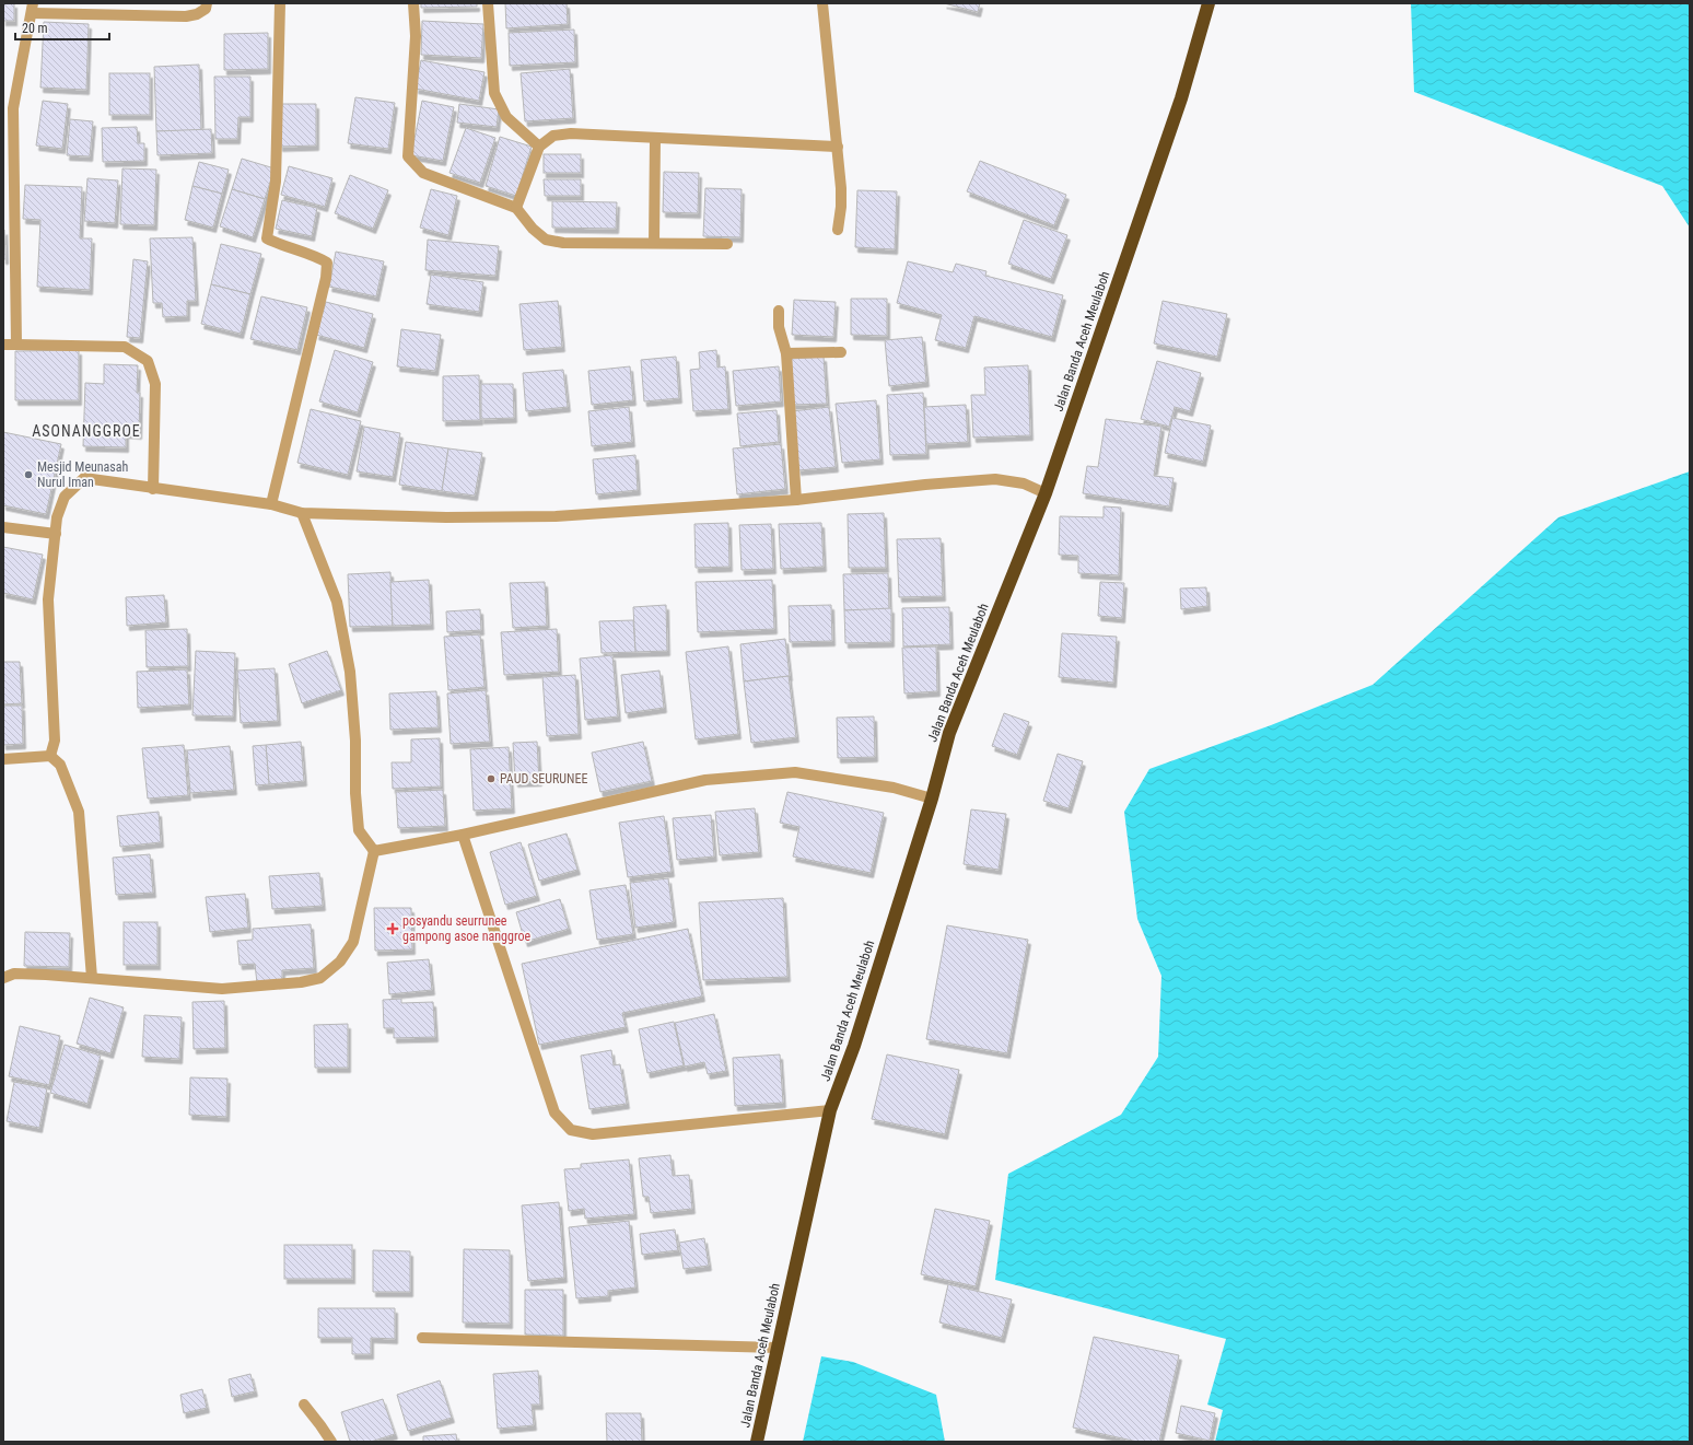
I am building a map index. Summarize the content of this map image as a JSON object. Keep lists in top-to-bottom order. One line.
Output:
{"streets":{"highway":["Jalan Banda Aceh Meulaboh"]},"districts":["ASONANGGROE"],"places":{"other":["Mesjid Meunasah Nurul Iman","PAUD SEURUNEE"],"health":["posyandu seurrunee gampong asoe nanggroe"]},"scale_bar":"20 m"}
